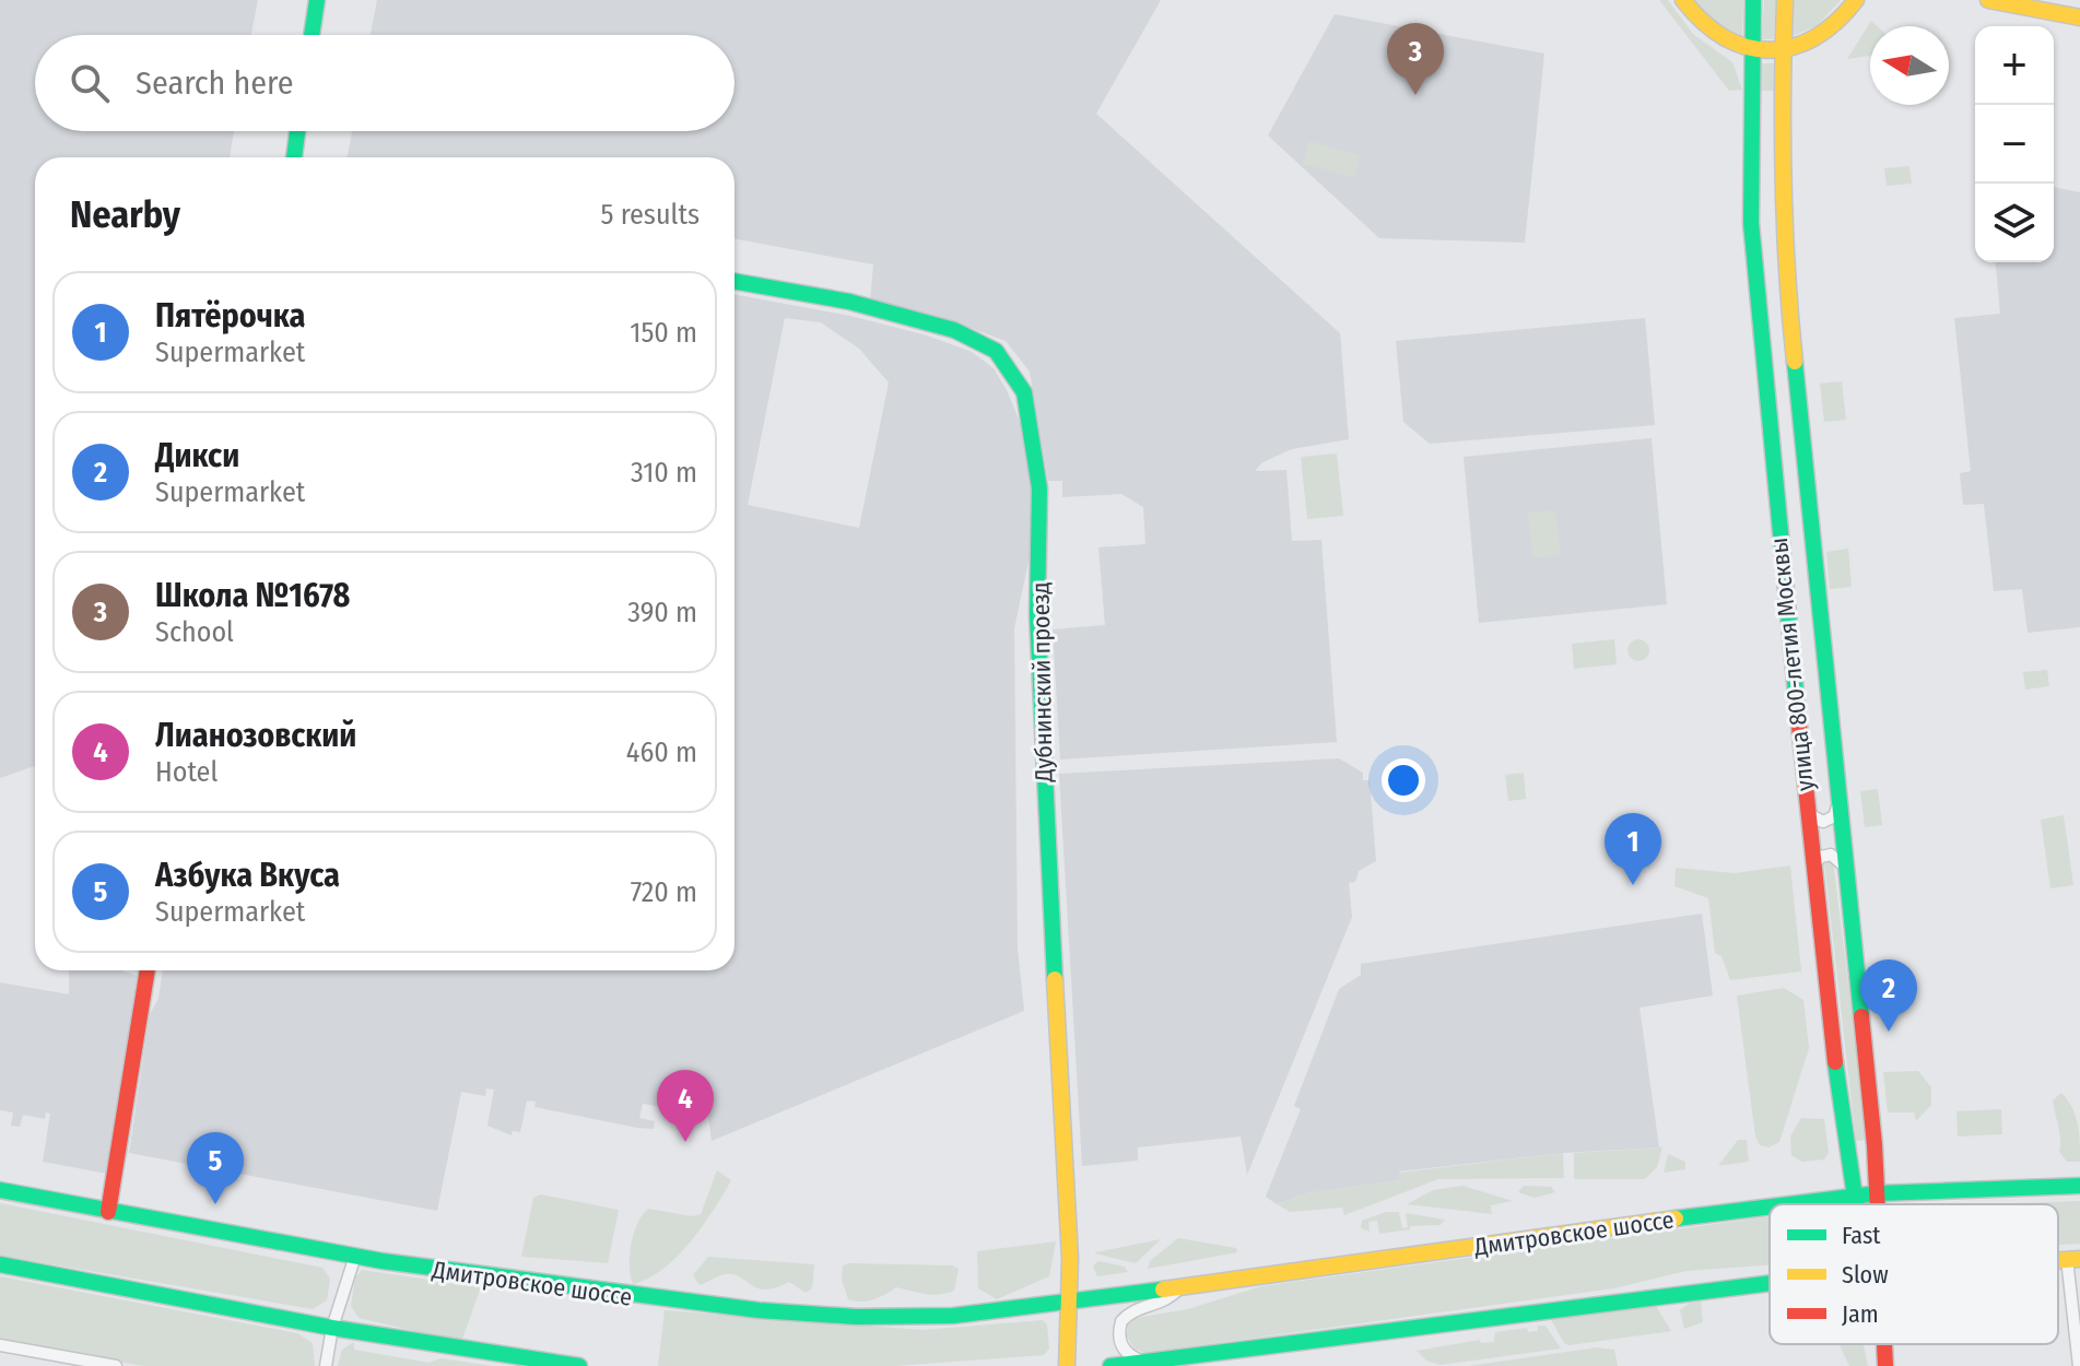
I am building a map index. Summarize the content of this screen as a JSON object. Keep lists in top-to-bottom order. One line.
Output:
{"streets":{"main road":["улица 800-летия Москвы","Дубнинский проезд","Дмитровское шоссе"]},"crossings":[["улица 800-летия Москвы","Дмитровское шоссе"],["Дубнинский проезд","Дмитровское шоссе"]],"legend":["Fast","Slow","Jam"],"north":"left","page":{"pins":["3","1","2","4","5"],"map_buttons":["+","−"],"search":"Search here","heading":["Nearby","5 results"],"list":[{"mark":"1","name":"Пятёрочка","note":"Supermarket","value":"150 m"},{"mark":"2","name":"Дикси","note":"Supermarket","value":"310 m"},{"mark":"3","name":"Школа №1678","note":"School","value":"390 m"},{"mark":"4","name":"Лианозовский","note":"Hotel","value":"460 m"},{"mark":"5","name":"Азбука Вкуса","note":"Supermarket","value":"720 m"}]}}
